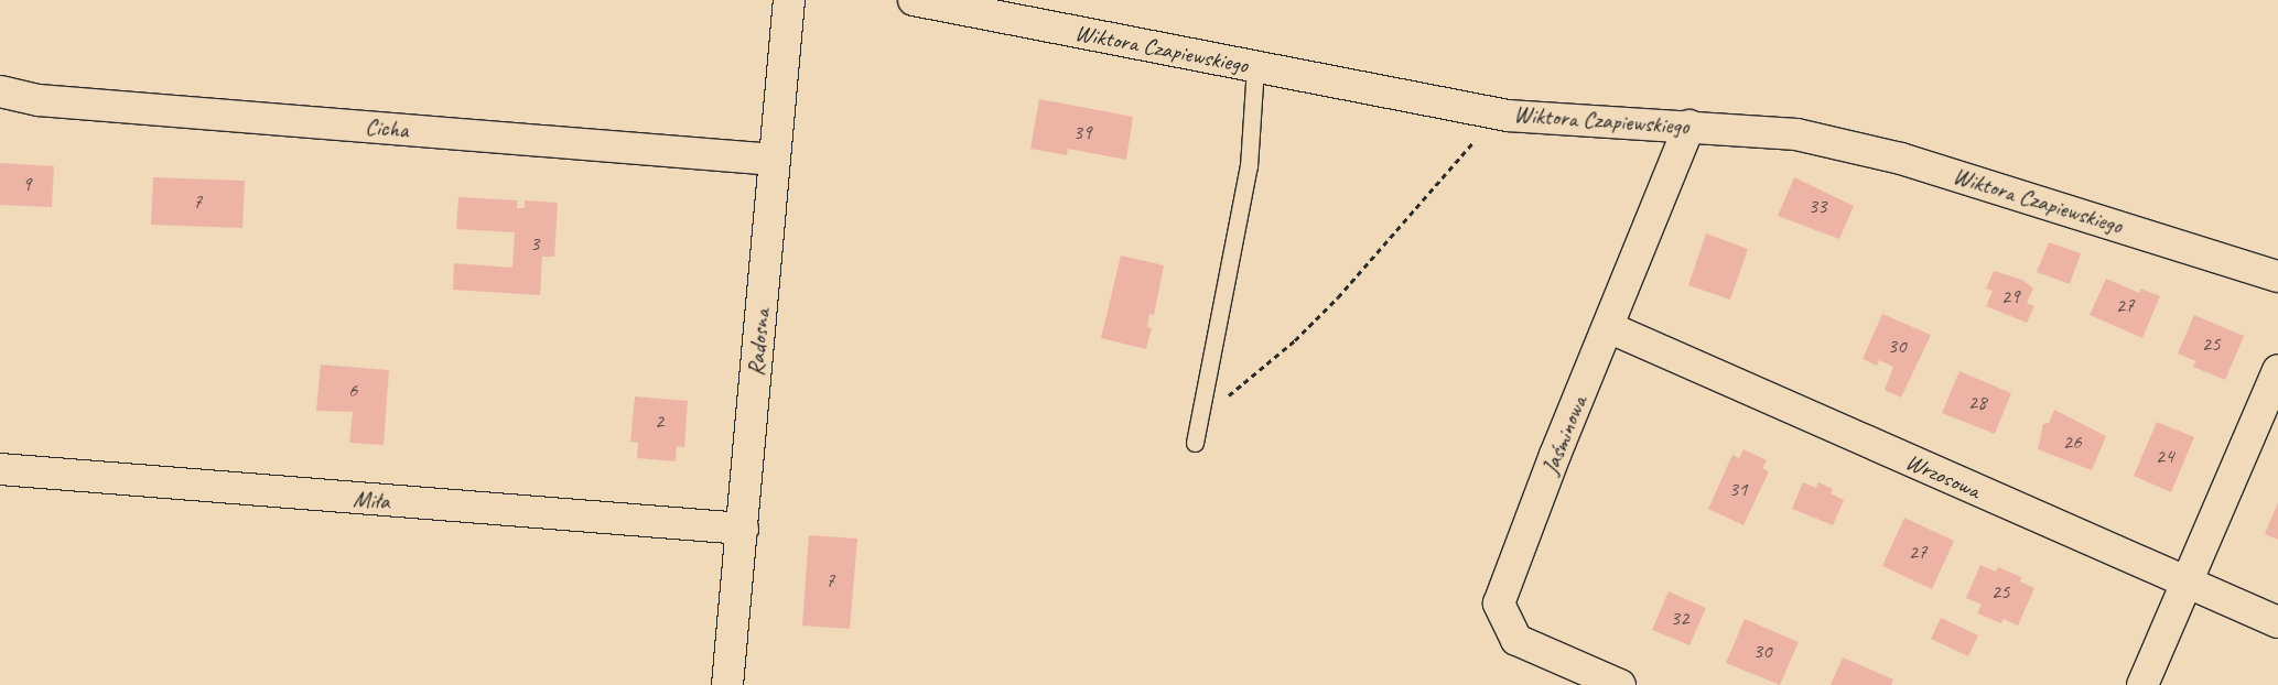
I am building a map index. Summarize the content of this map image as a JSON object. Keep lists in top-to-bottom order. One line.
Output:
{"streets":{"street":["Wiktora Czapiewskiego","Cicha","Radosna","Jaśminowa","Wrzosowa","Miła"]},"crossings":[["Wiktora Czapiewskiego","Jaśminowa"],["Cicha","Radosna"],["Radosna","Miła"],["Jaśminowa","Wrzosowa"]],"house_numbers":["39","9","7","33","3","29","27","25","30","6","28","2","26","24","31","27","7","25","32","30"]}
